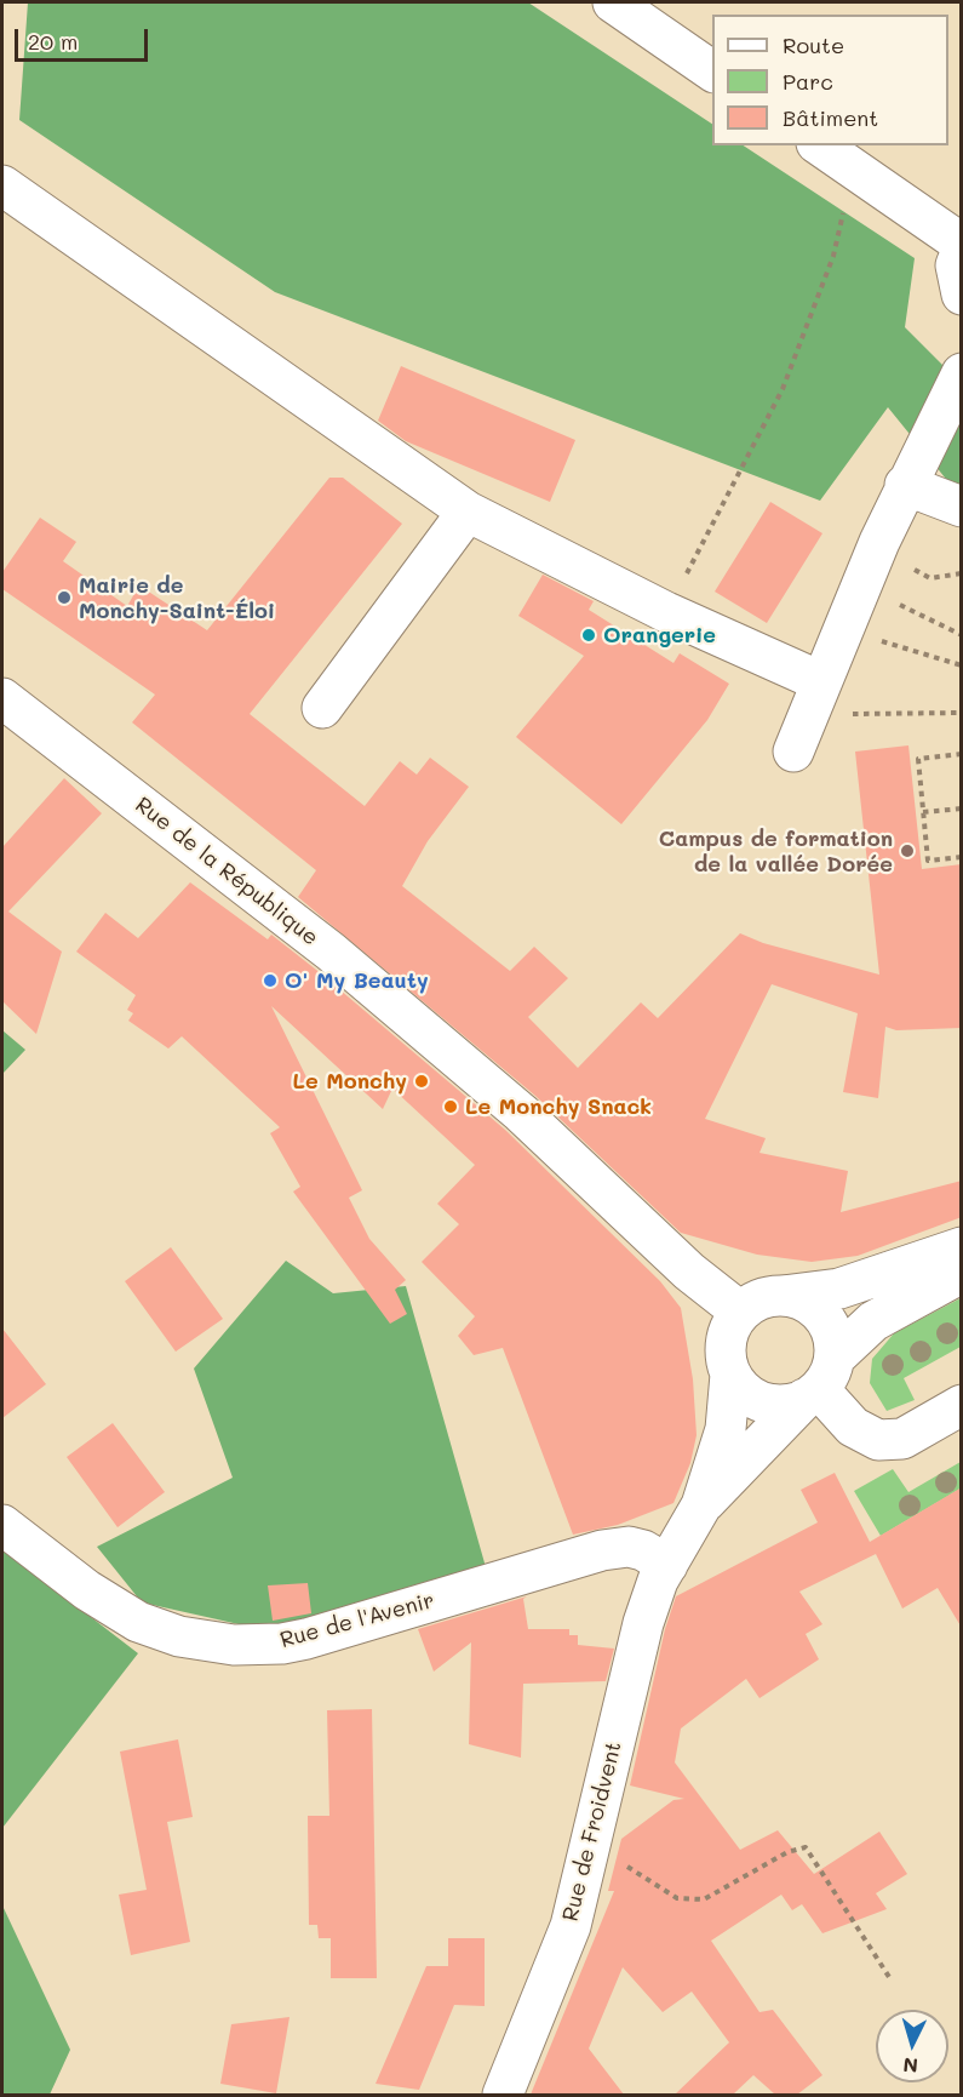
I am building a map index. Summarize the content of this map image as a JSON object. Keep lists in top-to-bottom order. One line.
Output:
{"streets":{"street":["Rue de la République","Rue de l'Avenir","Rue de Froidvent"]},"crossings":[["Rue de l'Avenir","Rue de Froidvent"]],"places":["Mairie de Monchy-Saint-Éloi","Orangerie","Campus de formation de la vallée Dorée","O' My Beauty","Le Monchy","Le Monchy Snack"],"legend":["Route","Parc","Bâtiment"],"scale_bar":"20 m","north":"bottom"}
